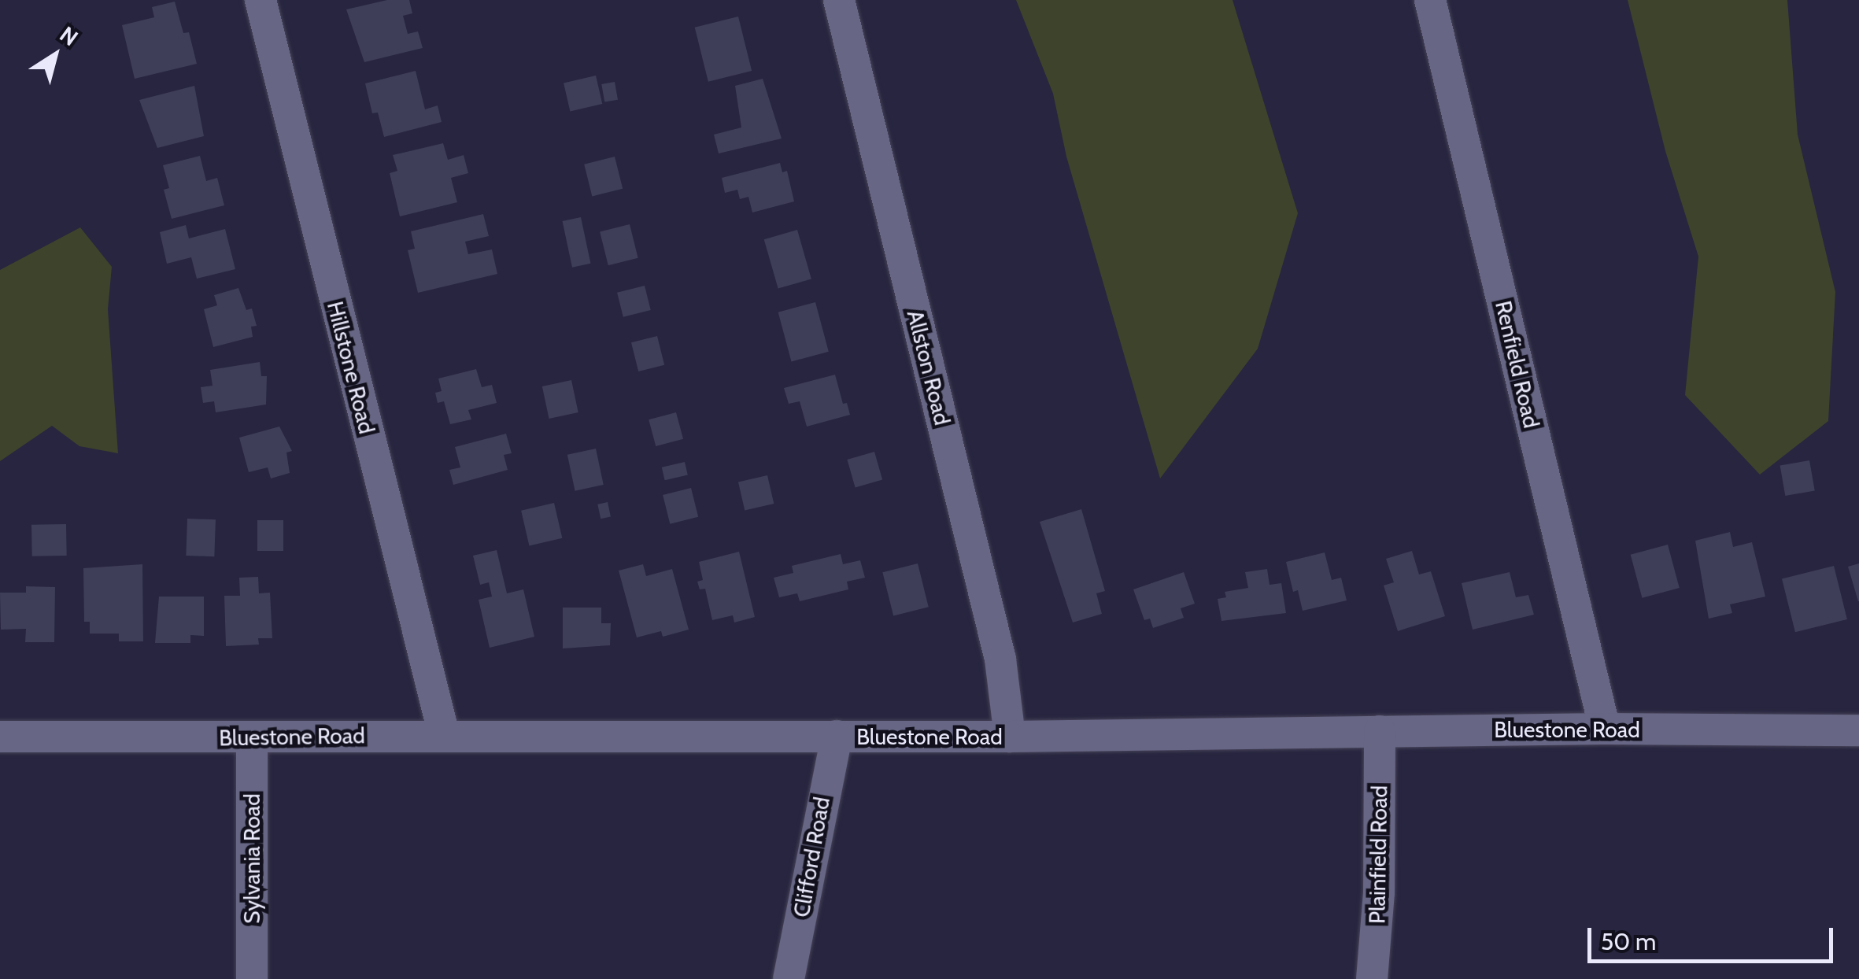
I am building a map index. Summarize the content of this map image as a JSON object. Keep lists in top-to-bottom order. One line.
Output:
{"streets":{"street":["Renfield Road","Hillstone Road","Allston Road","Bluestone Road","Plainfield Road","Clifford Road","Sylvania Road"]},"crossings":[["Renfield Road","Bluestone Road"],["Hillstone Road","Bluestone Road"],["Allston Road","Bluestone Road"],["Bluestone Road","Plainfield Road"],["Bluestone Road","Clifford Road"],["Bluestone Road","Sylvania Road"]],"scale_bar":"50 m","north":"top right"}
